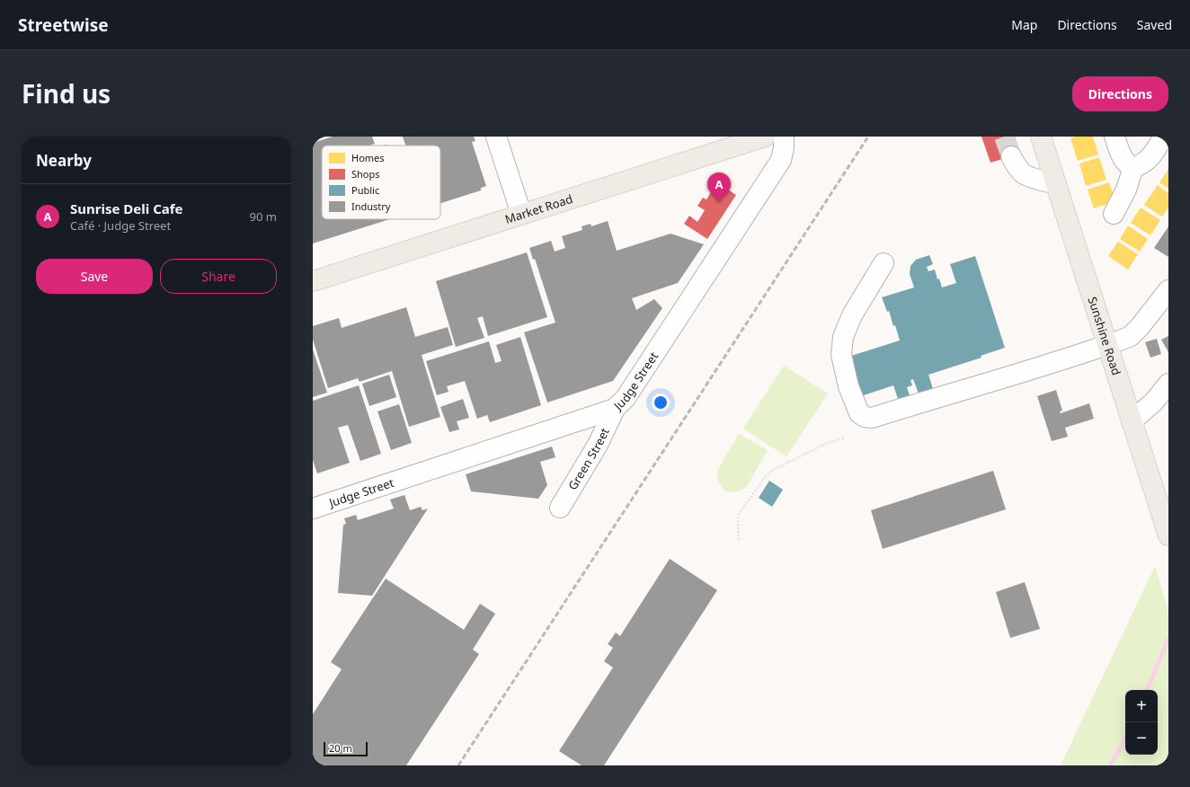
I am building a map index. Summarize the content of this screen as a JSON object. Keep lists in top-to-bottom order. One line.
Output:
{"streets":{"main road":["Market Road","Sunshine Road"],"street":["Judge Street","Green Street"]},"crossings":[["Judge Street","Green Street"]],"legend":["Homes","Shops","Public","Industry"],"scale_bar":"20 m","page":{"header":"Streetwise","nav":["Map","Directions","Saved"],"title":"Find us","buttons":["Directions",["Save","Share"]],"heading":"Nearby","pins":"A","list":[{"mark":"A","name":"Sunrise Deli Cafe","note":"Café · Judge Street","value":"90 m"}],"map_buttons":["+","−"],"scale":"20 m"}}
